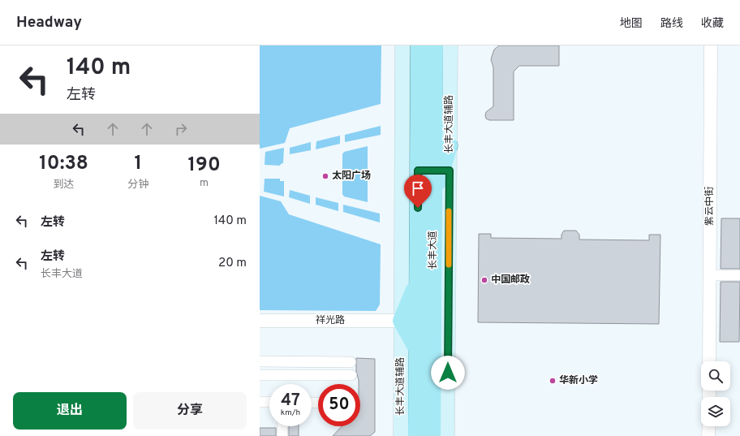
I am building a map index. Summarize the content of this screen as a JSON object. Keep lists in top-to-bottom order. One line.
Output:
{"streets":{"main road":["长丰大道辅路","长丰大道"],"street":["紫云中街","祥光路"]},"crossings":[["长丰大道辅路","祥光路"]],"places":["太阳广场","中国邮政","华新小学"],"page":{"header":"Headway","nav":["地图","路线","收藏"],"turn":["140 m","左转"],"eta":["10:38","到达","1","分钟","190","m"],"list":[{"name":"左转","value":"140 m"},{"name":"左转","note":"长丰大道","value":"20 m"}],"speed":"47 km/h","limit":"50","buttons":["退出","分享"]}}
